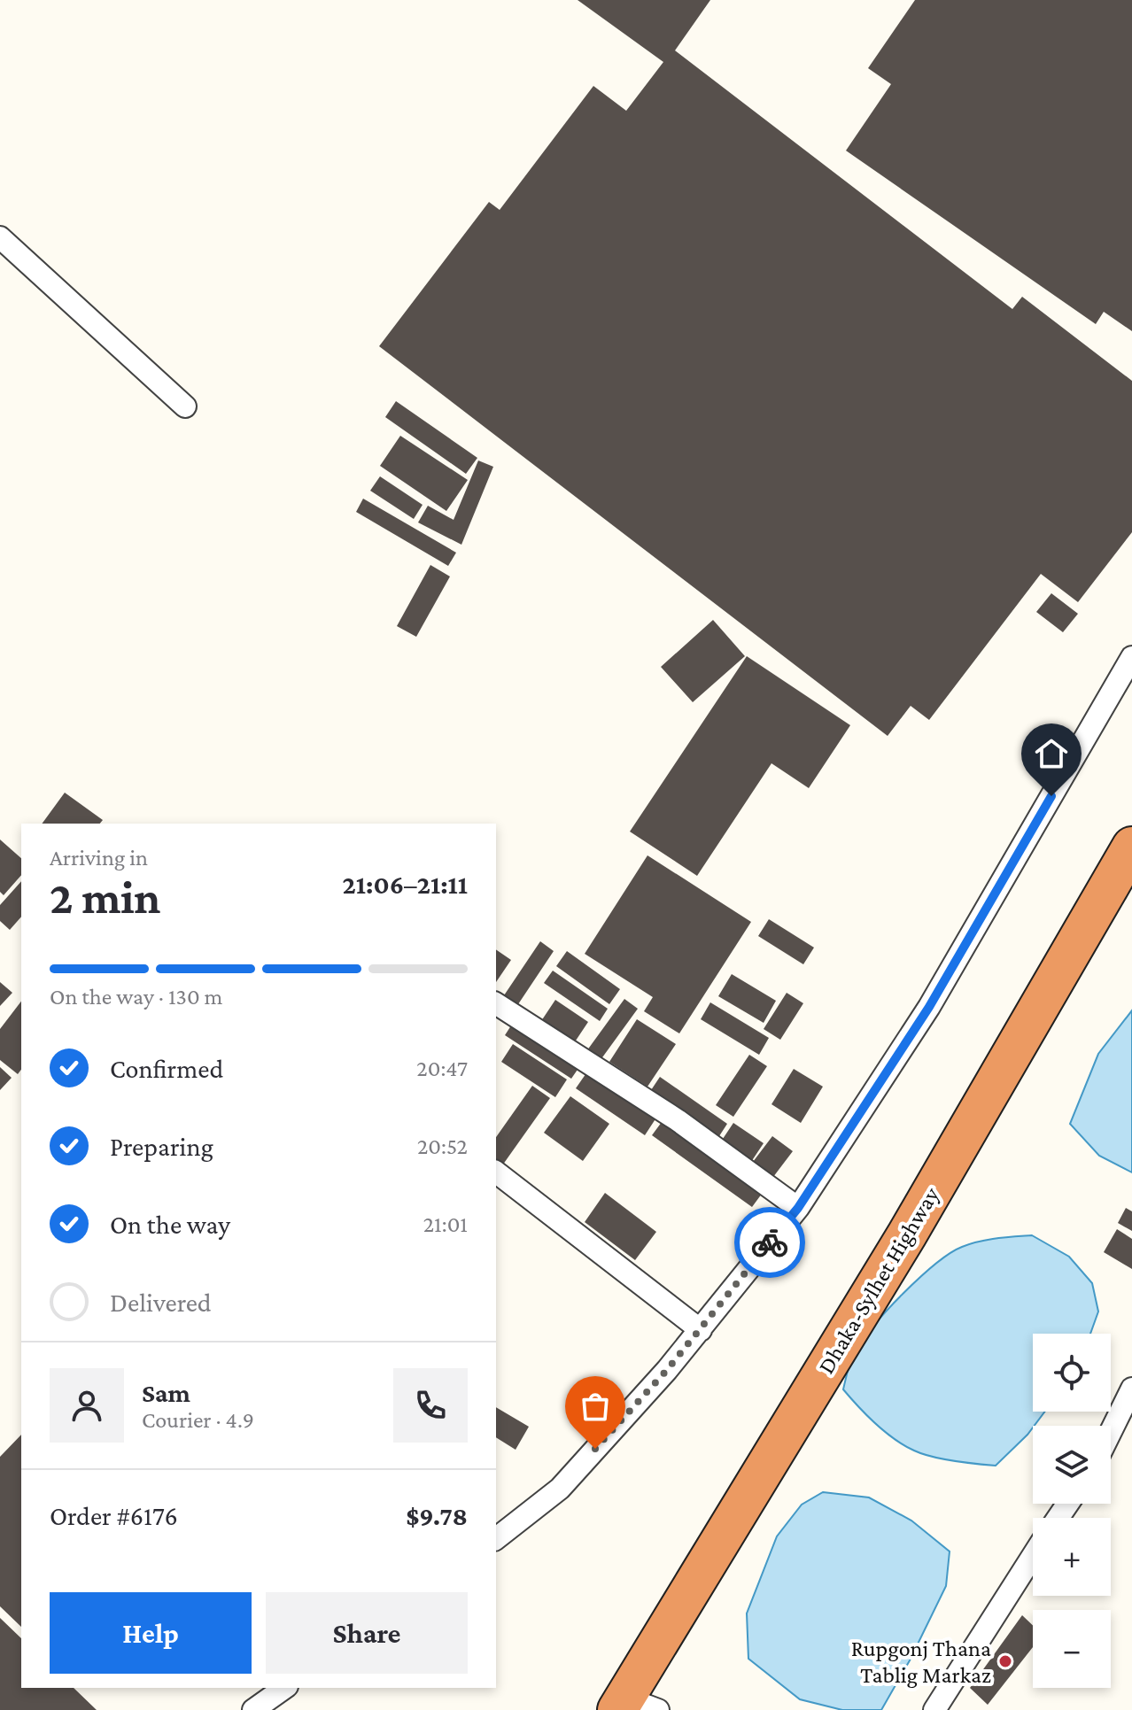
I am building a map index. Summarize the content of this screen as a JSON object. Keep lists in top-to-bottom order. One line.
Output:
{"streets":{"highway":["Dhaka-Sylhet Highway"]},"places":["Rupgonj Thana Tablig Markaz"],"page":{"heading":["2 min","Arriving in","21:06–21:11"],"panel":["Sam","Courier · 4.9","Order #6176","$9.78"],"bar":"On the way · 130 m","list":[["Confirmed","20:47"],["Preparing","20:52"],["On the way","21:01"],"Delivered"],"map_buttons":["+","−"],"buttons":["Help","Share"]}}
